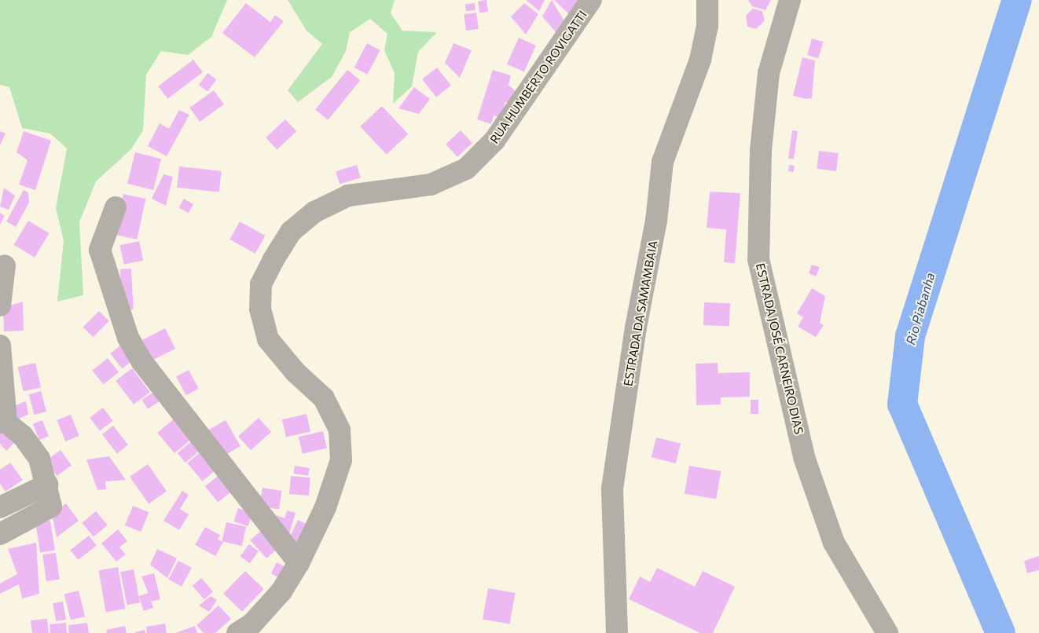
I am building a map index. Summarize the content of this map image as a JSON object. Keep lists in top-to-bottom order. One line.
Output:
{"streets":{"street":["RUA HUMBERTO ROVIGATTI","ESTRADA DA SAMAMBAIA","ESTRADA JOSÉ CARNEIRO DIAS"]},"water":["Rio Piabanha"]}
